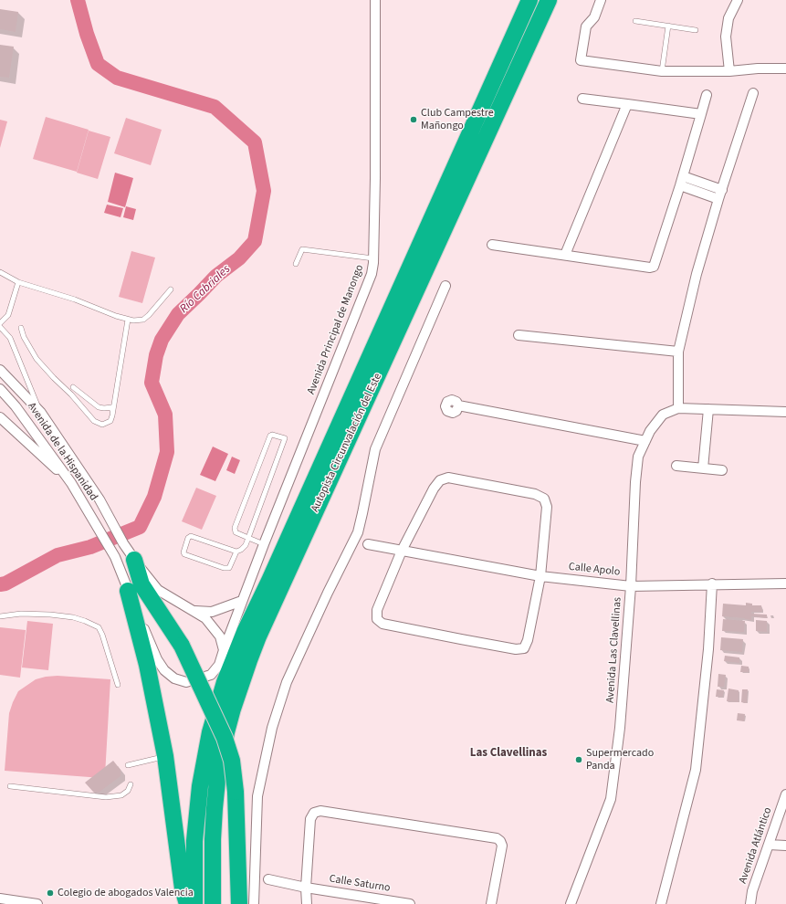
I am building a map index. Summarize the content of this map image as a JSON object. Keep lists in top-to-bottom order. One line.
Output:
{"streets":{"highway":["Autopista Circunvalación del Este"],"street":["Avenida Principal de Manongo","Avenida de la Hispanidad","Calle Apolo","Avenida Las Clavellinas","Avenida Atlántico","Calle Saturno"]},"crossings":[["Avenida Principal de Manongo","Avenida de la Hispanidad"],["Calle Apolo","Avenida Las Clavellinas"]],"districts":["Las Clavellinas"],"water":["Río Cabriales"],"places":["Club Campestre Mañongo","Supermercado Panda","Colegio de abogados Valencia"]}
